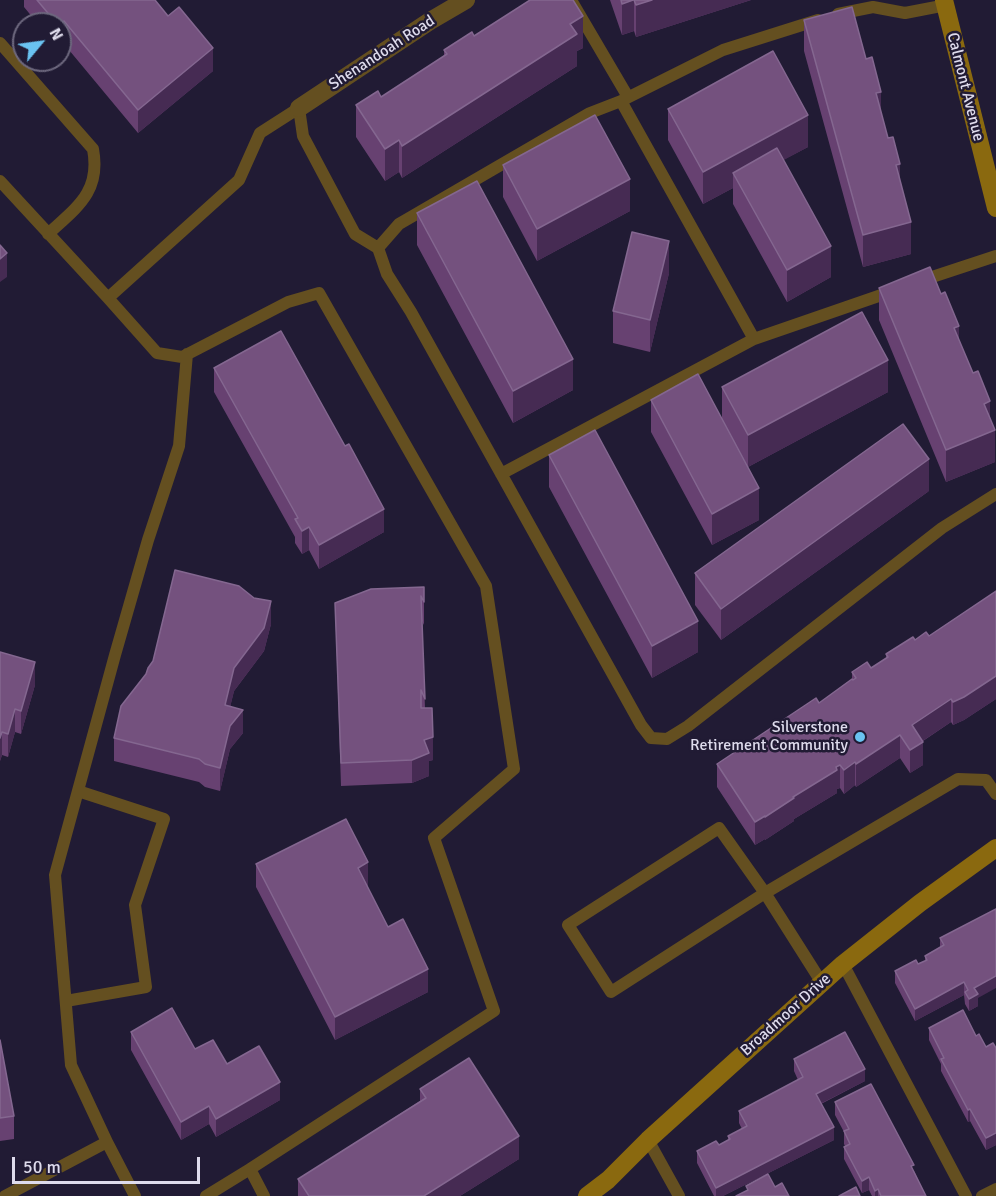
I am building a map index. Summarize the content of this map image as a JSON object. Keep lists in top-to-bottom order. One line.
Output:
{"streets":{"street":["Shenandoah Road","Calmont Avenue","Broadmoor Drive"]},"places":["Silverstone Retirement Community"],"scale_bar":"50 m","north":"top right"}
